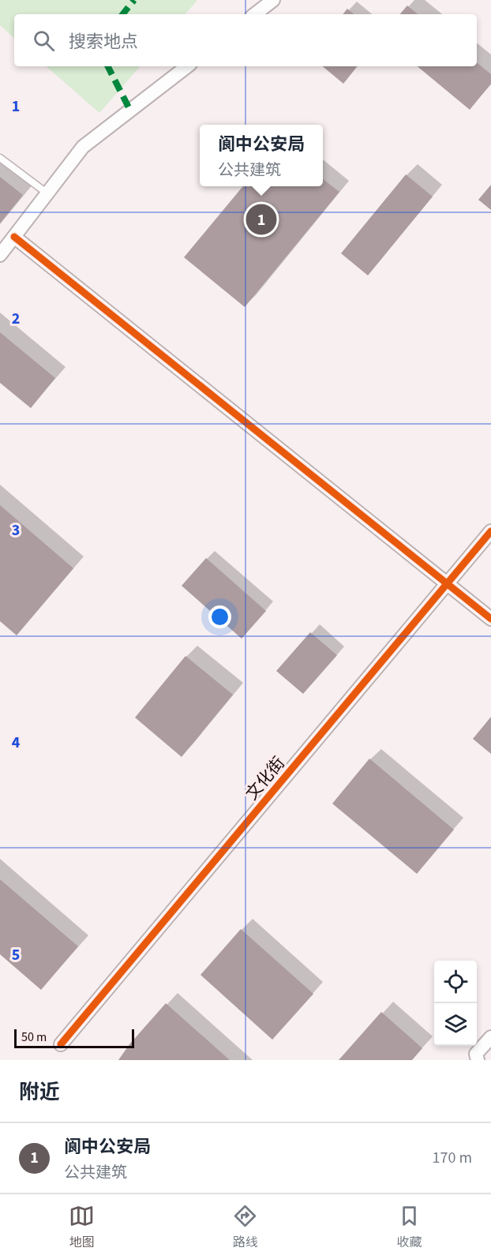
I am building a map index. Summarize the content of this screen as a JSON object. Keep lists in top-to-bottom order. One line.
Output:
{"streets":{"street":["文化街"]},"scale_bar":"50 m","page":{"search":"搜索地点","popup":["阆中公安局","公共建筑"],"pins":"1","scale":"50 m","heading":"附近","list":[{"mark":"1","name":"阆中公安局","note":"公共建筑","value":"170 m"}],"nav":["地图","路线","收藏"]},"grid":{"rows":["1","2","3","4","5"]}}
